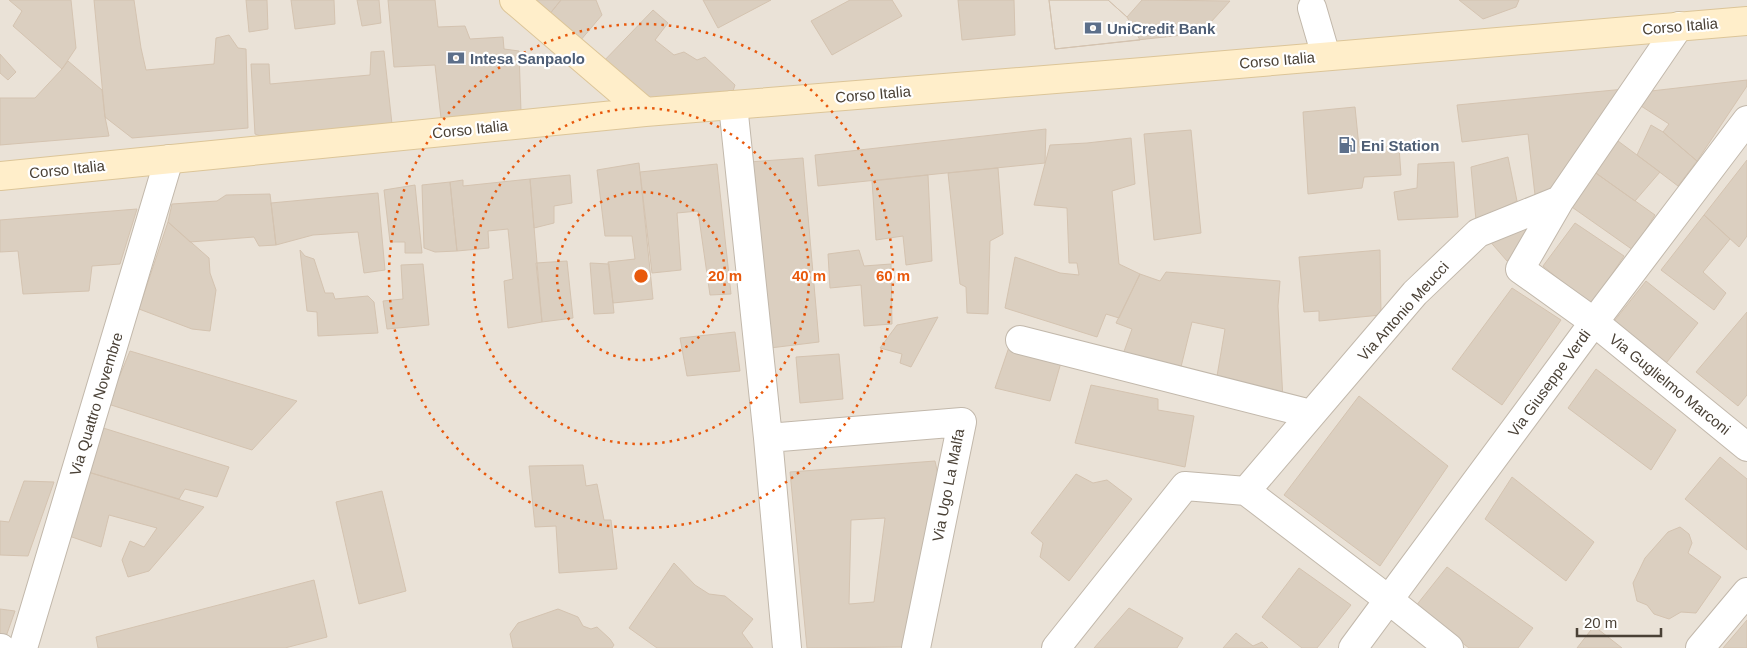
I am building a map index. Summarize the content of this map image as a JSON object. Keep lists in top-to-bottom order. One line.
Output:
{"streets":{"main road":["Corso Italia"],"street":["Via Antonio Meucci","Via Giuseppe Verdi","Via Guglielmo Marconi","Via Quattro Novembre","Via Ugo La Malfa"]},"crossings":[["Corso Italia","Via Quattro Novembre"],["Via Giuseppe Verdi","Via Guglielmo Marconi"]],"places":{"bank":["UniCredit Bank","Intesa Sanpaolo"],"fuel station":["Eni Station"]},"scale_bar":"20 m","rings":["20 m","40 m","60 m"]}
